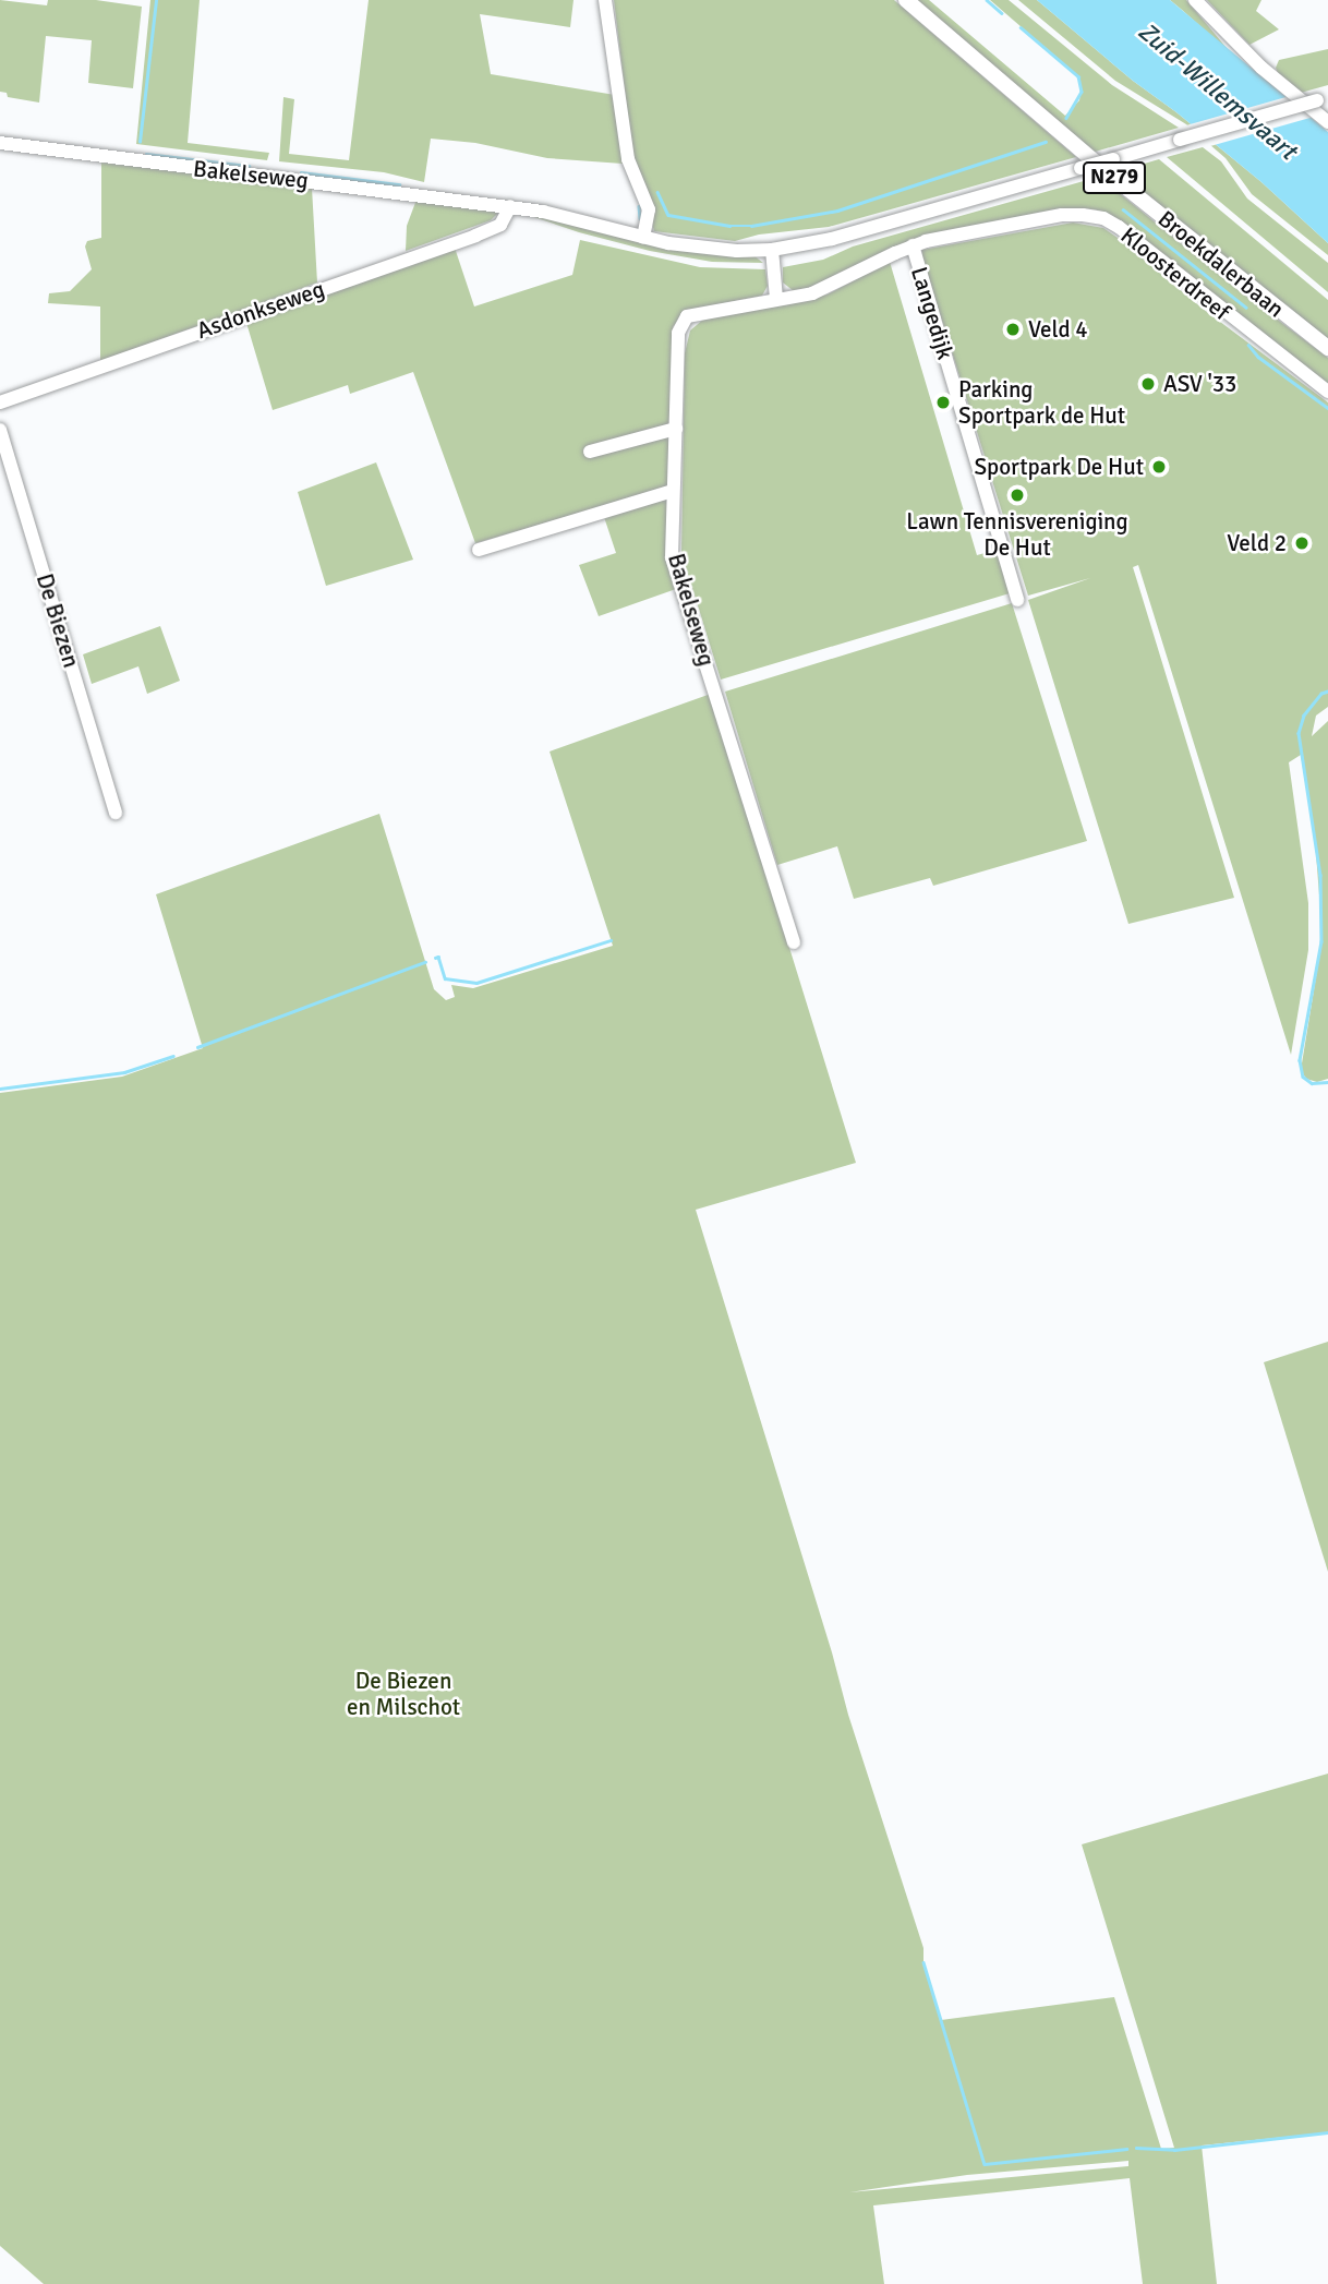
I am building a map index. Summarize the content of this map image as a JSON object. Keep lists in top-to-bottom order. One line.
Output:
{"streets":{"main road":["N279","Broekdalerbaan"],"street":["Bakelseweg","Kloosterdreef","Asdonkseweg","Langedijk","De Biezen"]},"crossings":[["Bakelseweg","Kloosterdreef"],["Bakelseweg","Asdonkseweg"],["Kloosterdreef","Langedijk"]],"water":["Zuid-Willemsvaart"],"parks":["De Biezen en Milschot"],"places":["Veld 4","ASV '33","Parking Sportpark de Hut","Sportpark De Hut","Lawn Tennisvereniging De Hut","Veld 2"]}
